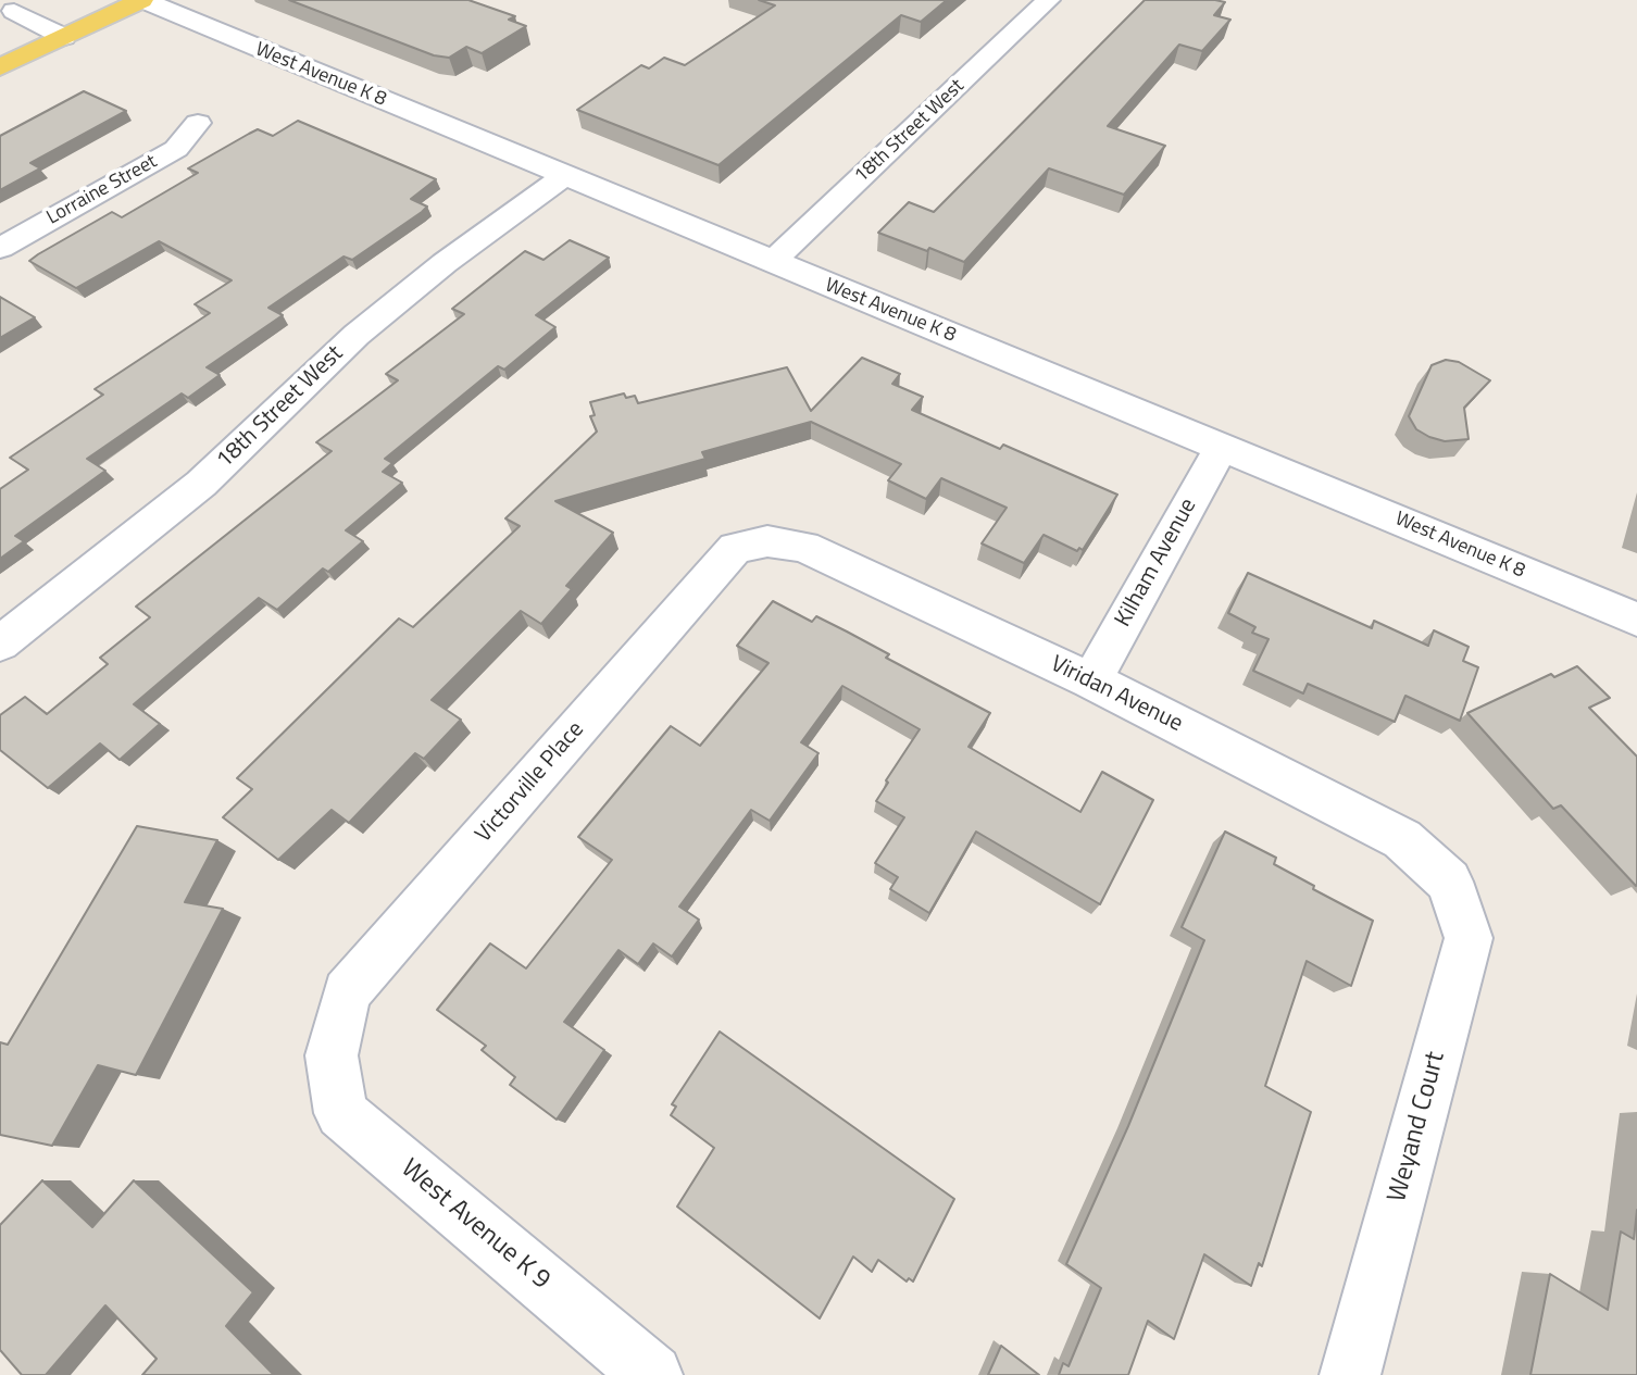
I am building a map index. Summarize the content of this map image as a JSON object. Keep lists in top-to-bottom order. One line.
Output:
{"streets":{"street":["West Avenue K 8","18th Street West","Lorraine Street","Kilham Avenue","Viridan Avenue","Victorville Place","Weyand Court","West Avenue K 9"]},"crossings":[["West Avenue K 8","18th Street West"],["West Avenue K 8","Kilham Avenue"],["Kilham Avenue","Viridan Avenue"],["Viridan Avenue","Victorville Place"],["Viridan Avenue","Weyand Court"],["Victorville Place","West Avenue K 9"]]}
